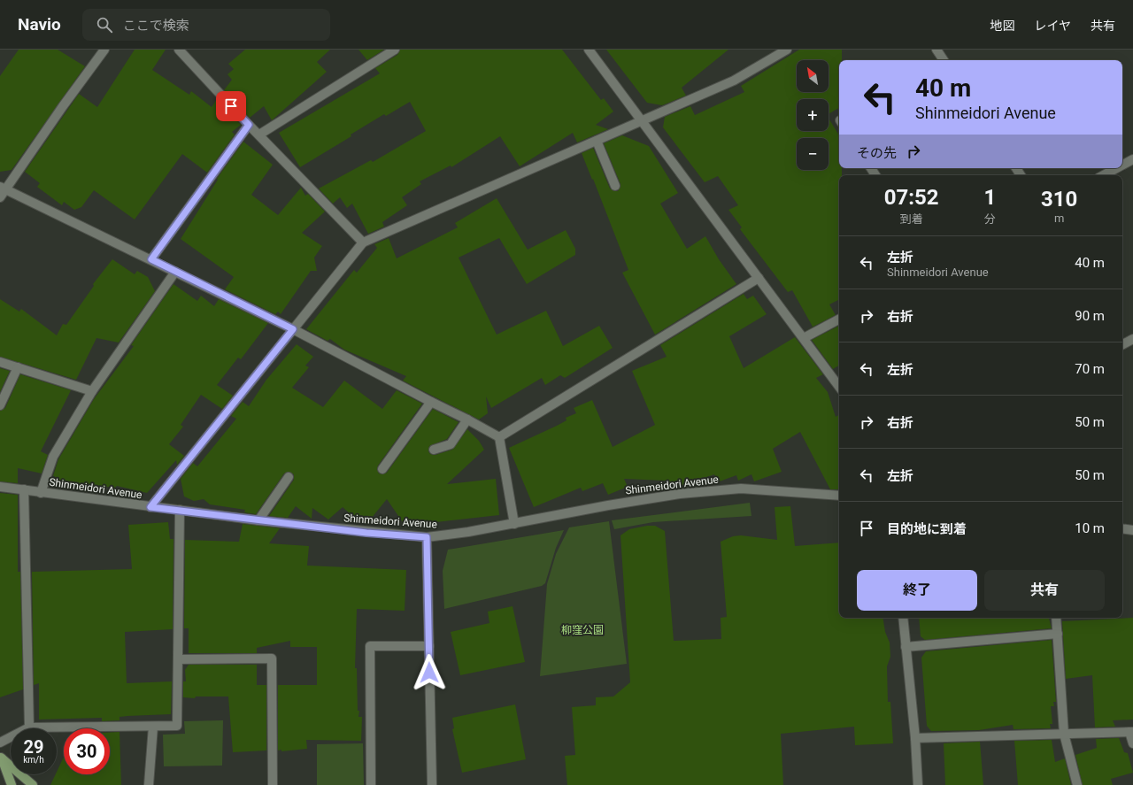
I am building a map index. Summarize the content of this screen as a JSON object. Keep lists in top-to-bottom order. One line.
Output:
{"streets":{"street":["Shinmeidori Avenue"]},"parks":["柳窪公園"],"north":"top left","page":{"header":"Navio","search":"ここで検索","nav":["地図","レイヤ","共有"],"map_buttons":["+","−"],"turn":["40 m","Shinmeidori Avenue"],"then":"その先","eta":["07:52","到着","1","分","310","m"],"list":[{"name":"左折","note":"Shinmeidori Avenue","value":"40 m"},{"name":"右折","value":"90 m"},{"name":"左折","value":"70 m"},{"name":"右折","value":"50 m"},{"name":"左折","value":"50 m"},{"name":"目的地に到着","value":"10 m"}],"buttons":["終了","共有"],"speed":"29 km/h","limit":"30"}}
